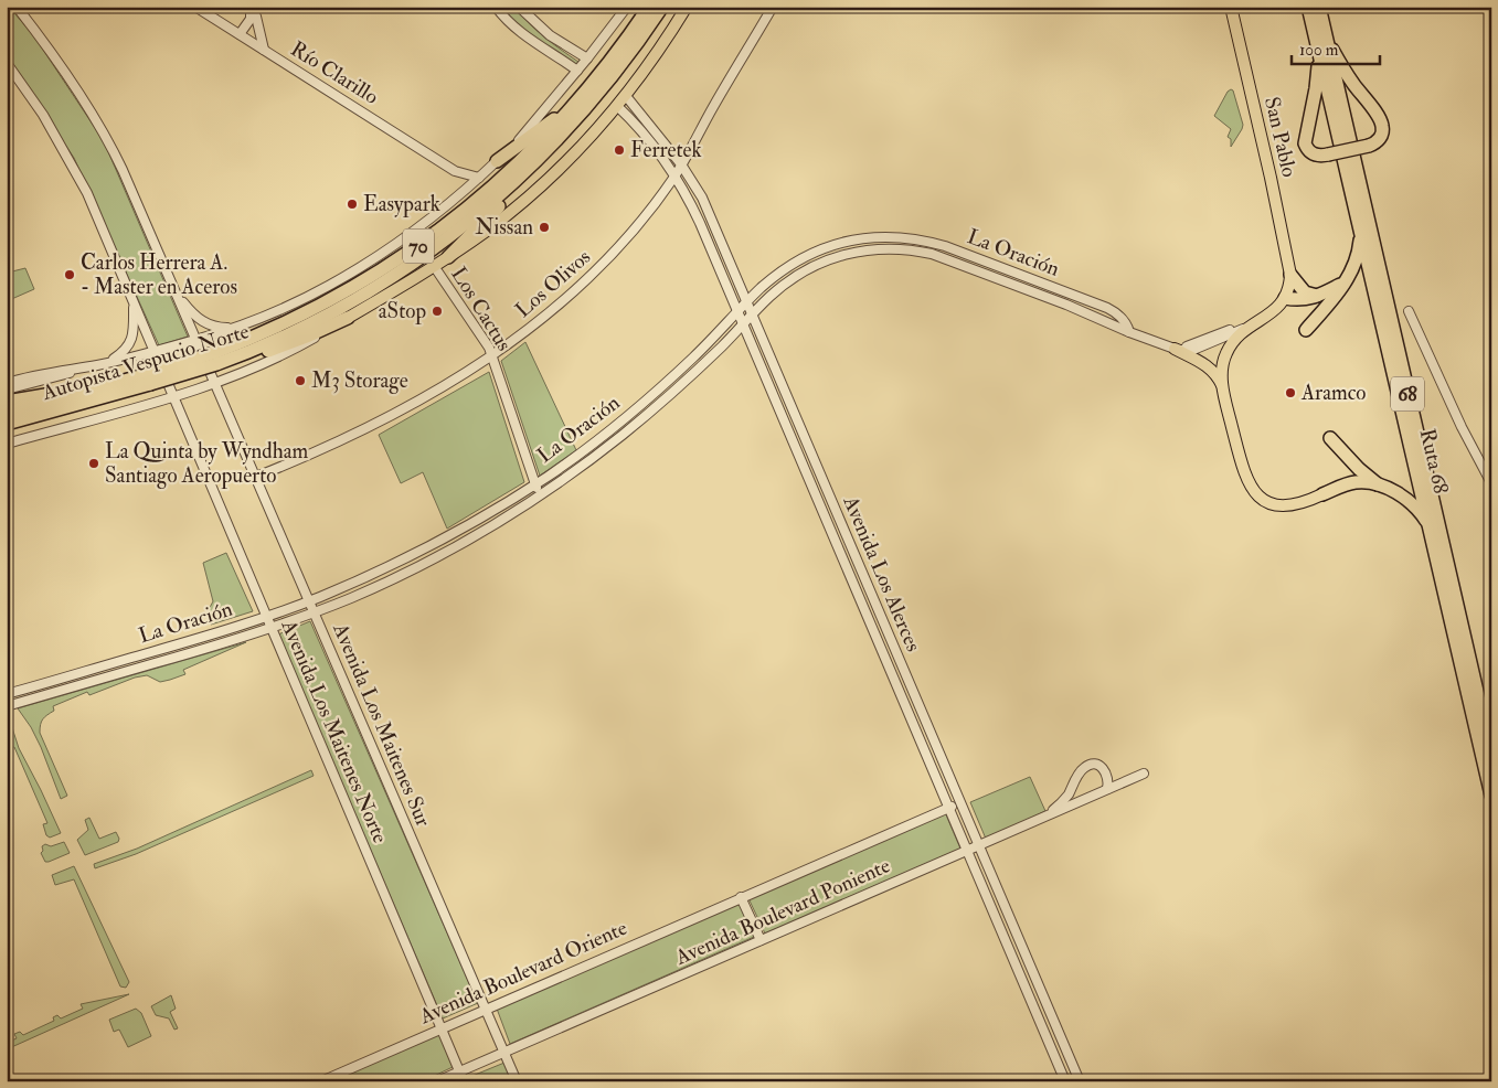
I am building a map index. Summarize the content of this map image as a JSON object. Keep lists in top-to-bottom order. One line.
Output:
{"streets":{"highway":["70","Autopista Vespucio Norte","68","Ruta 68"],"main road":["San Pablo"],"street":["Río Clarillo","La Oración","Los Olivos","Los Cactus","Avenida Los Alerces","Avenida Los Maitenes Sur","Avenida Los Maitenes Norte","Avenida Boulevard Poniente","Avenida Boulevard Oriente"]},"crossings":[["La Oración","Los Cactus"],["La Oración","Avenida Los Alerces"],["La Oración","Avenida Los Maitenes Sur"],["La Oración","Avenida Los Maitenes Norte"],["Los Olivos","Los Cactus"],["Los Olivos","Avenida Los Alerces"],["Los Olivos","Avenida Los Maitenes Sur"],["Avenida Los Alerces","Avenida Boulevard Poniente"],["Avenida Los Alerces","Avenida Boulevard Oriente"],["Avenida Los Maitenes Sur","Avenida Boulevard Poniente"],["Avenida Los Maitenes Sur","Avenida Boulevard Oriente"],["Avenida Los Maitenes Norte","Avenida Boulevard Poniente"],["Avenida Los Maitenes Norte","Avenida Boulevard Oriente"]],"places":["Ferretek","Easypark","Nissan","Carlos Herrera A. - Master en Aceros","aStop","M3 Storage","Aramco","La Quinta by Wyndham Santiago Aeropuerto"],"scale_bar":"100 m"}
